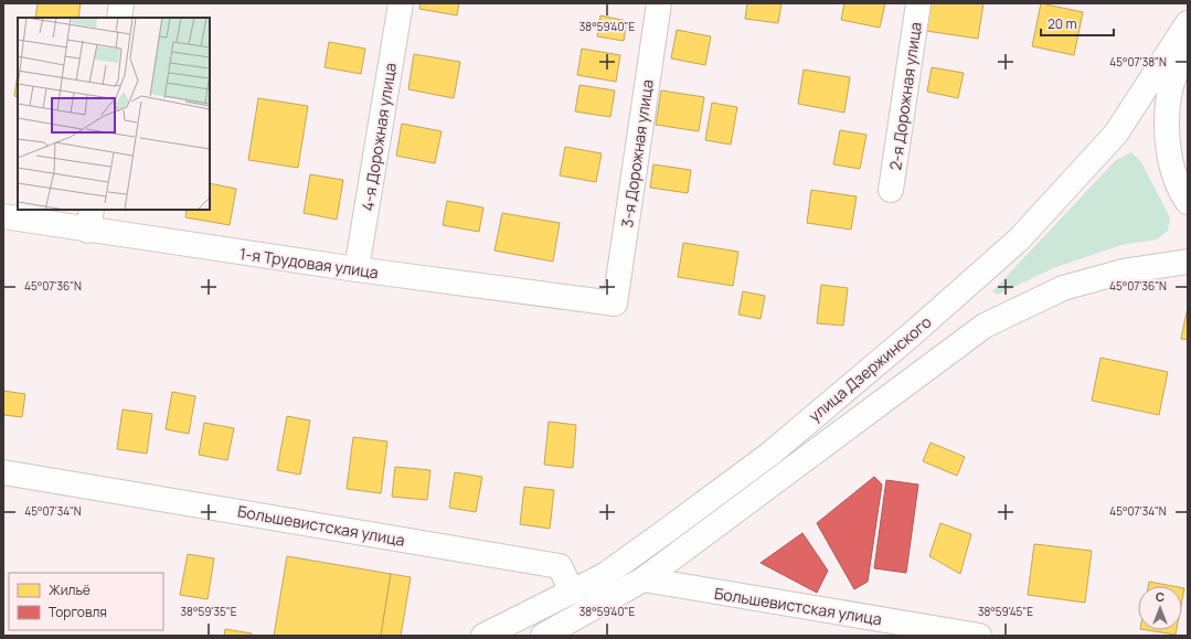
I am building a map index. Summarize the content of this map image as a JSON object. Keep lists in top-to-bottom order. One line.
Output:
{"streets":{"street":["2-я Дорожная улица","4-я Дорожная улица","3-я Дорожная улица","1-я Трудовая улица","улица Дзержинского","Большевистская улица"]},"crossings":[["4-я Дорожная улица","1-я Трудовая улица"],["3-я Дорожная улица","1-я Трудовая улица"],["улица Дзержинского","Большевистская улица"]],"legend":["Жильё","Торговля"],"scale_bar":"20 m","north":"top","coordinates":["38°59'40\"E","45°07'38\"N","45°07'36\"N","45°07'34\"N","38°59'35\"E","38°59'45\"E"]}
